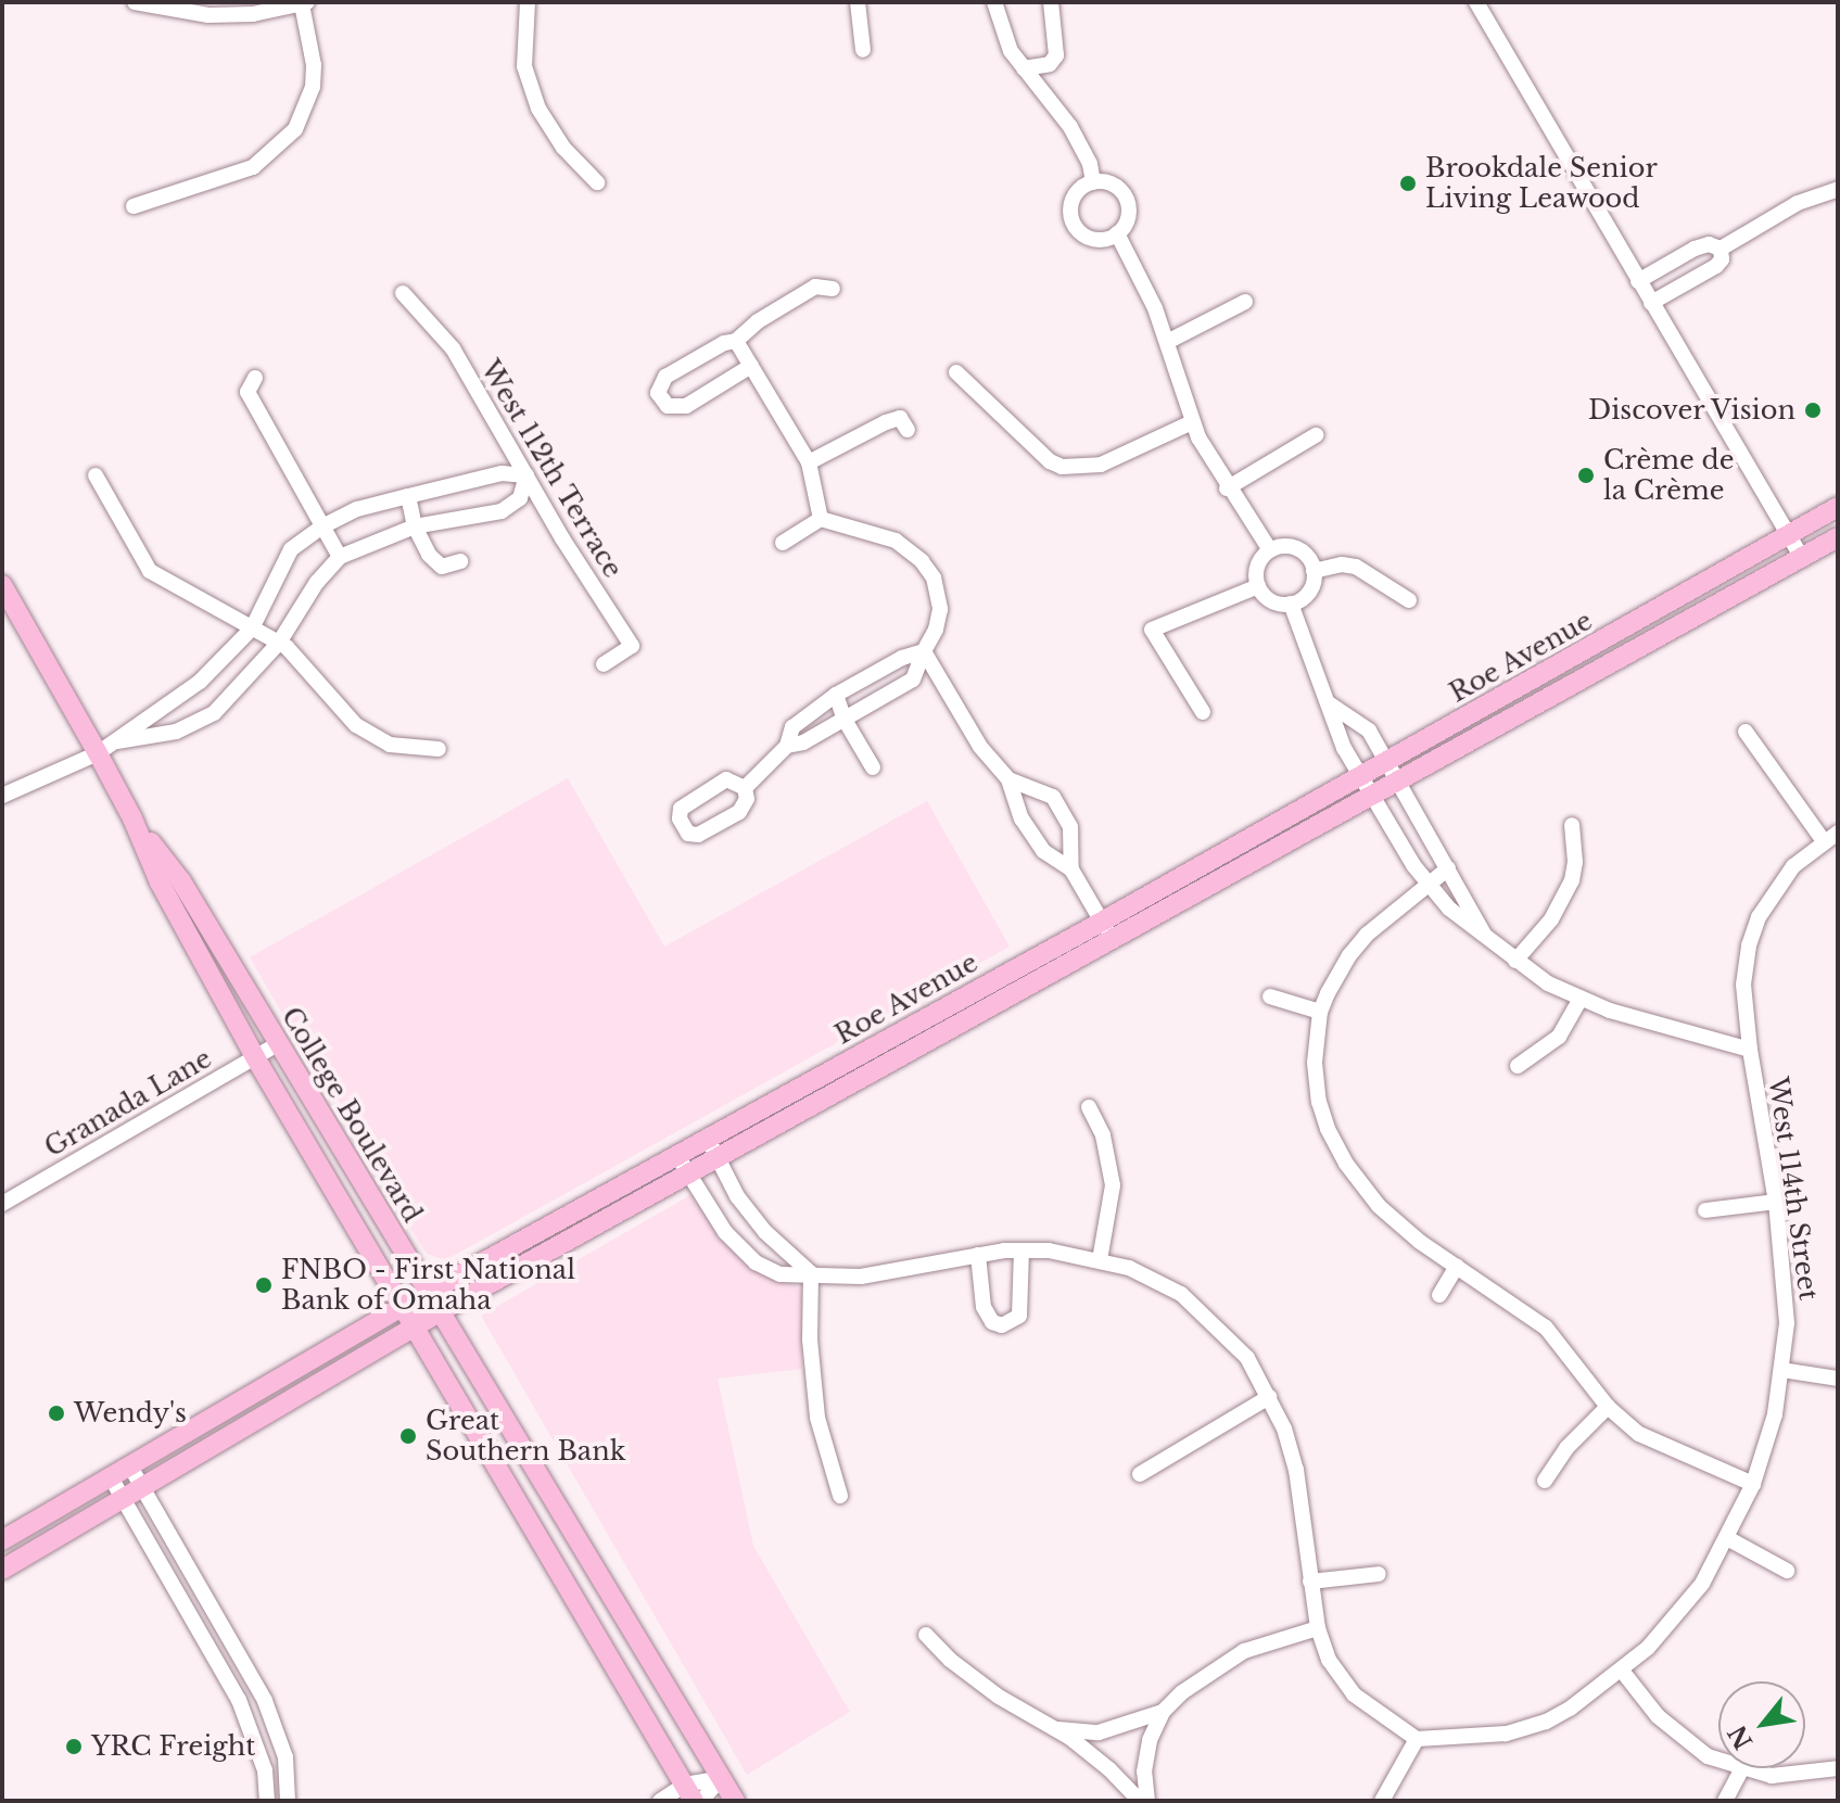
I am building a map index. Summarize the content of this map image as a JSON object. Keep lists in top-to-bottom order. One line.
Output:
{"streets":{"main road":["Roe Avenue","College Boulevard"],"street":["West 112th Terrace","Granada Lane","West 114th Street"]},"crossings":[["Roe Avenue","College Boulevard"],["Roe Avenue","West 114th Street"],["Granada Lane","College Boulevard"]],"places":["Brookdale Senior Living Leawood","Discover Vision","Crème de la Crème","FNBO - First National Bank of Omaha","Wendy's","Great Southern Bank","YRC Freight"],"north":"bottom left"}
